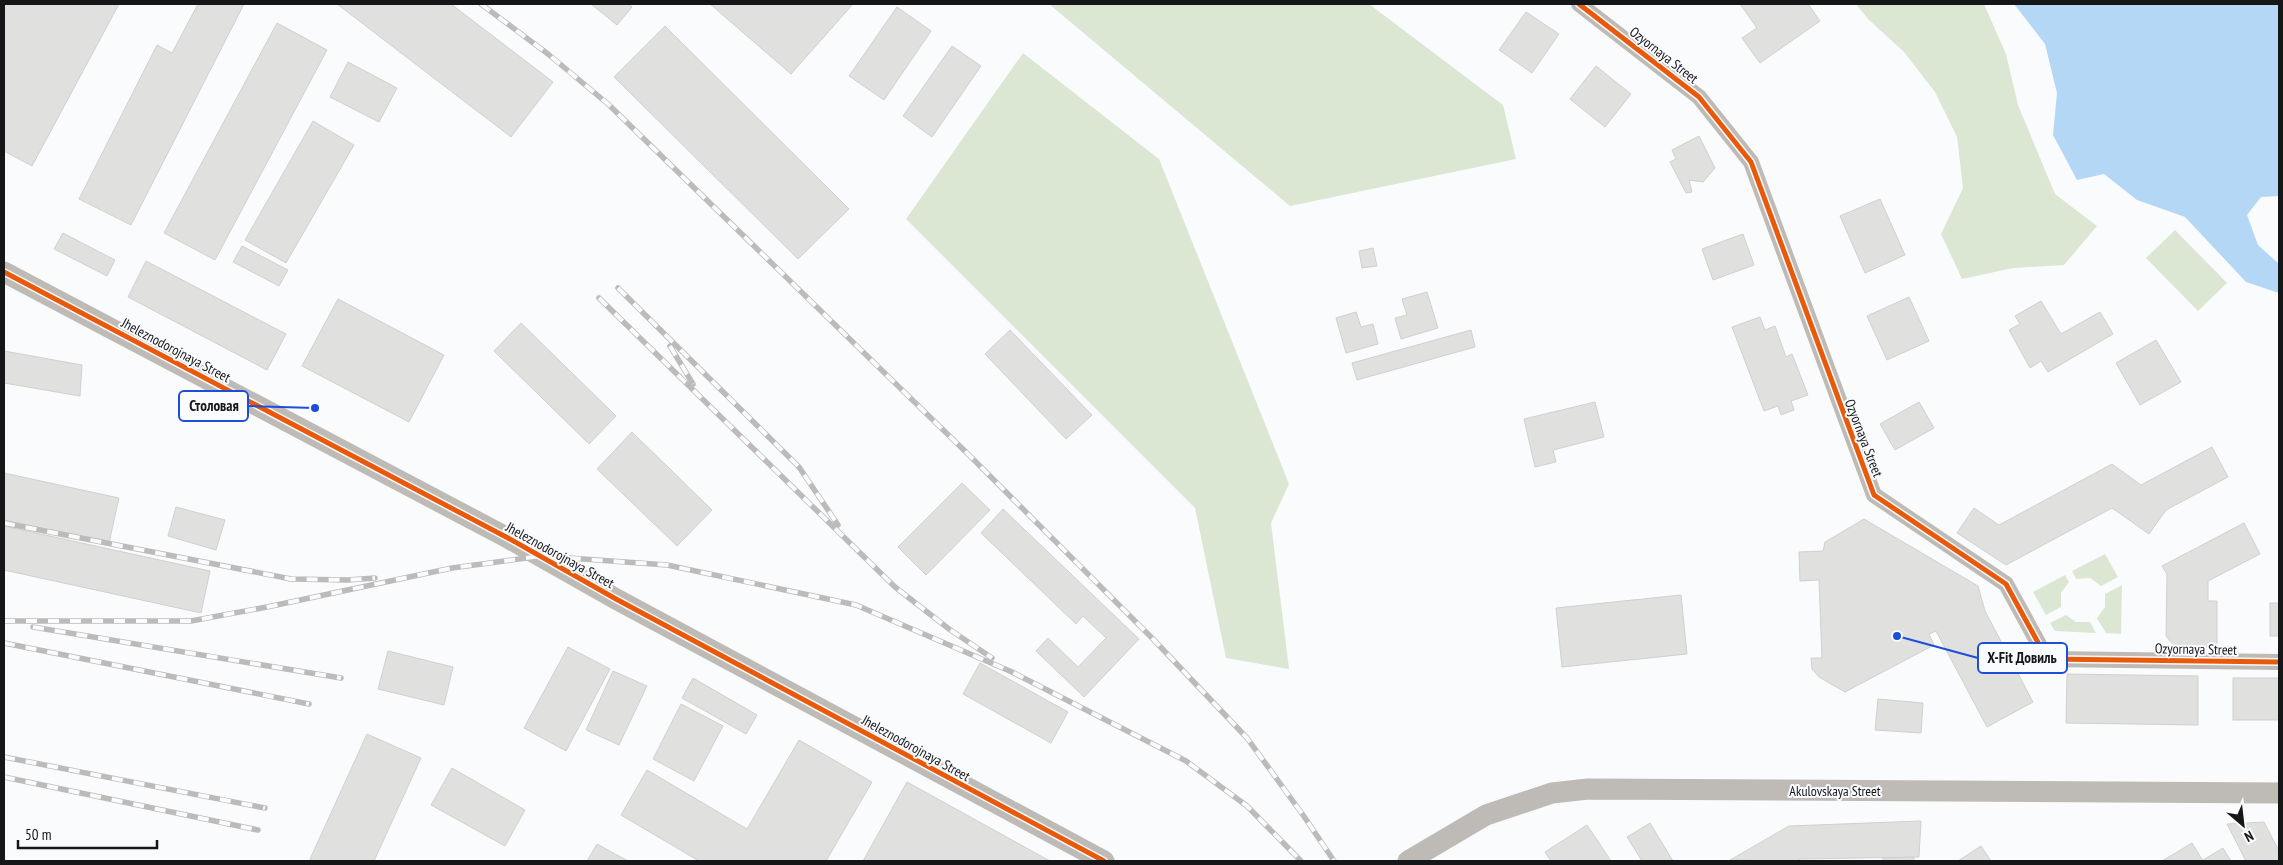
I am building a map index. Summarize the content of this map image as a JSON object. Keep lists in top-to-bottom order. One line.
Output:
{"streets":{"street":["Ozyornaya Street","Jheleznodorojnaya Street","Akulovskaya Street"]},"places":["Столовая","X-Fit Довиль"],"scale_bar":"50 m","north":"bottom right"}
